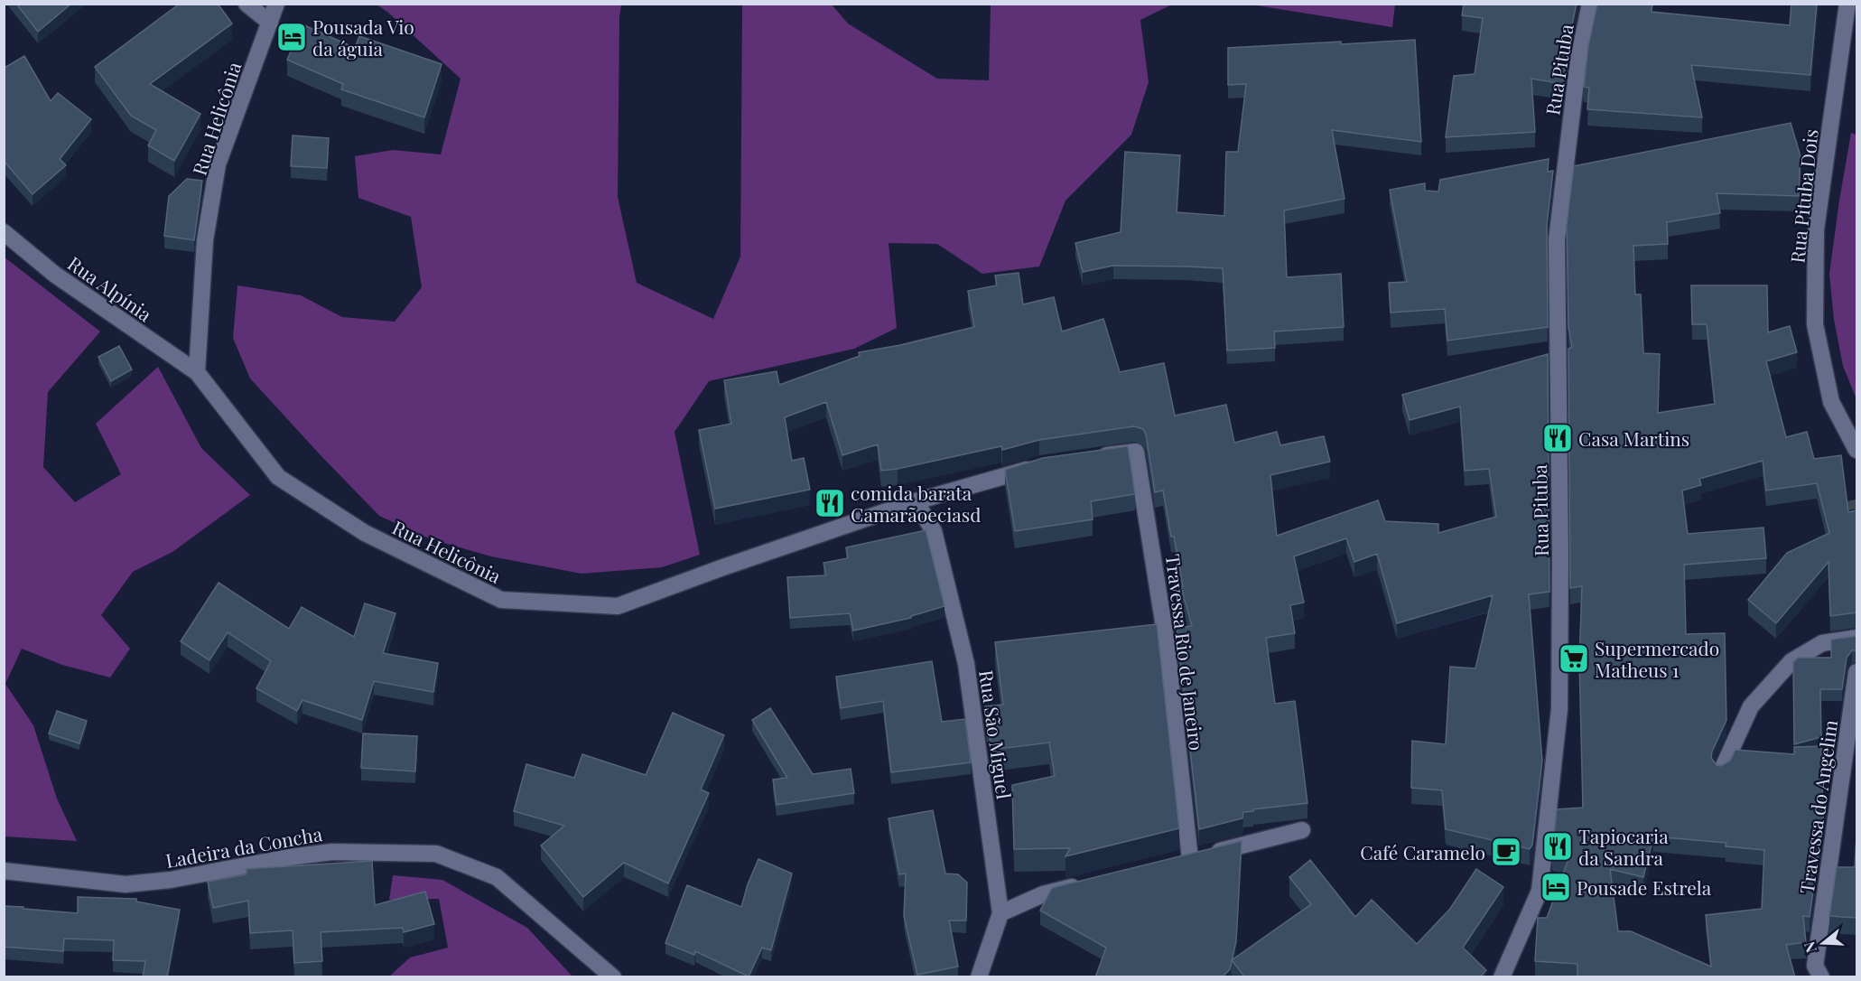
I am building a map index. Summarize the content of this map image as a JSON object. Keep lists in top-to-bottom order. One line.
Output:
{"streets":{"street":["Rua Pituba","Rua Helicônia","Rua Pituba Dois","Rua Alpínia","Travessa Rio de Janeiro","Rua São Miguel","Travessa do Angelim","Ladeira da Concha"]},"crossings":[["Rua Helicônia","Rua Alpínia"],["Rua Helicônia","Rua São Miguel"]],"places":{"hotel":["Pousada Vio da águia","Pousade Estrela"],"restaurant":["Casa Martins","comida barata Camarãoeciasd","Tapiocaria da Sandra"],"supermarket":["Supermercado Matheus 1"],"cafe":["Café Caramelo"]},"north":"left"}
